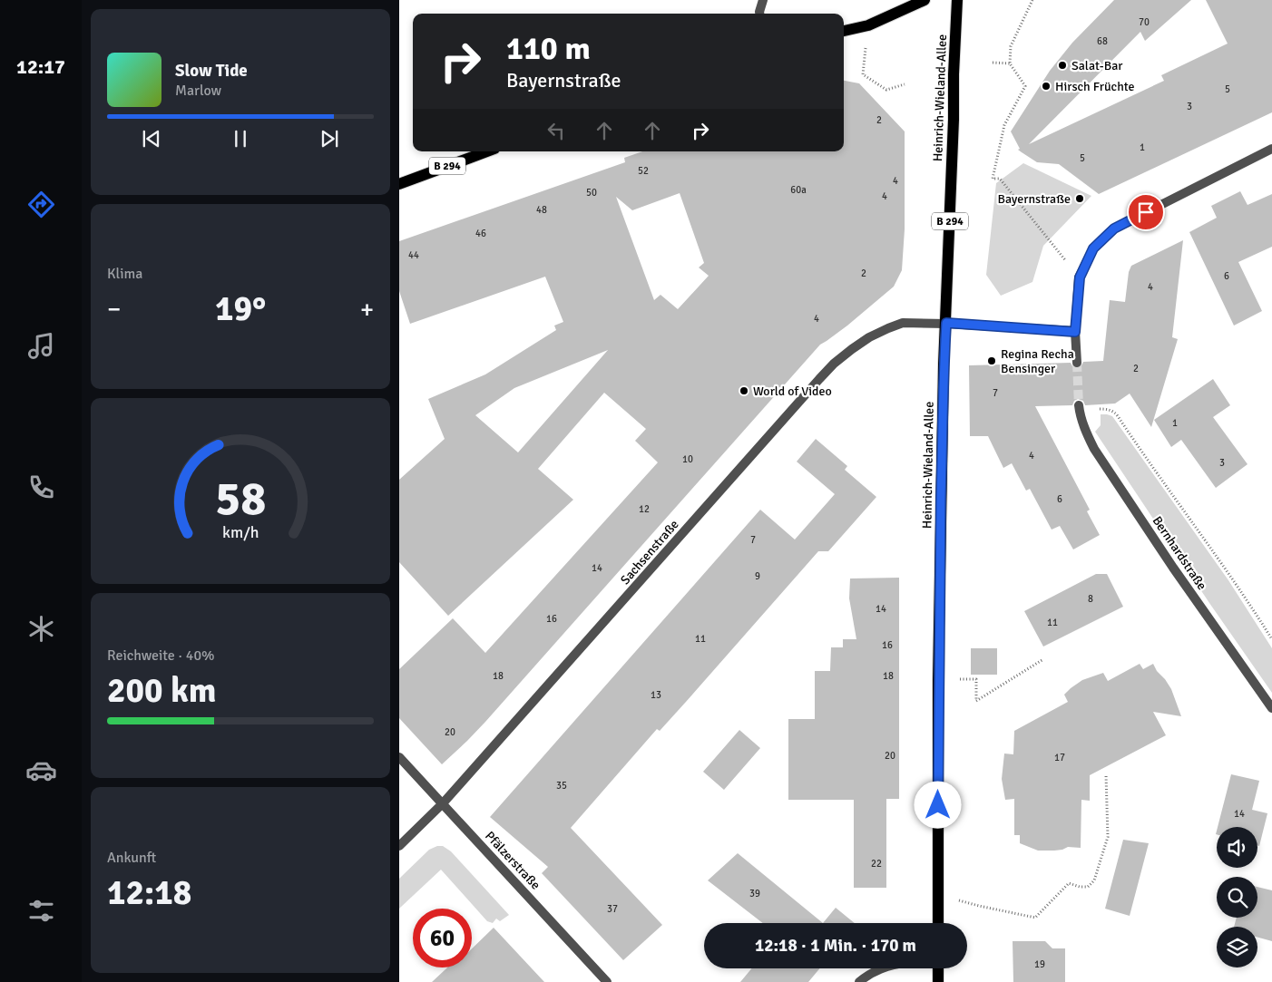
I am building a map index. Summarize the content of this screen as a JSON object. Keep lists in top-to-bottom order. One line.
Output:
{"streets":{"main road":["Heinrich-Wieland-Allee","B 294"],"street":["Sachsenstraße","Bernhardstraße","Pfälzerstraße"]},"crossings":[["Heinrich-Wieland-Allee","Sachsenstraße"],["Sachsenstraße","Pfälzerstraße"]],"places":["Salat-Bar","Hirsch Früchte","Bayernstraße","Regina Recha Bensinger","World of Video"],"house_numbers":["70","68","5","3","2","1","5","52","4","60a","50","4","48","46","44","2","6","4","4","2","7","1","4","10","3","6","12","7","14","9","8","14","16","11","11","16","18","18","13","20","20","17","35","14","22","39","37","19"],"page":{"tabs":"12:17","turn":["110 m","Bayernstraße"],"song":["Slow Tide","Marlow"],"tile":["Klima",["Reichweite · 40%","200 km"],["Ankunft","12:18"]],"heat":["−","19°","+"],"limit":"60","trip":"12:18 · 1 Min. · 170 m","gauge":["58","km/h"]}}
